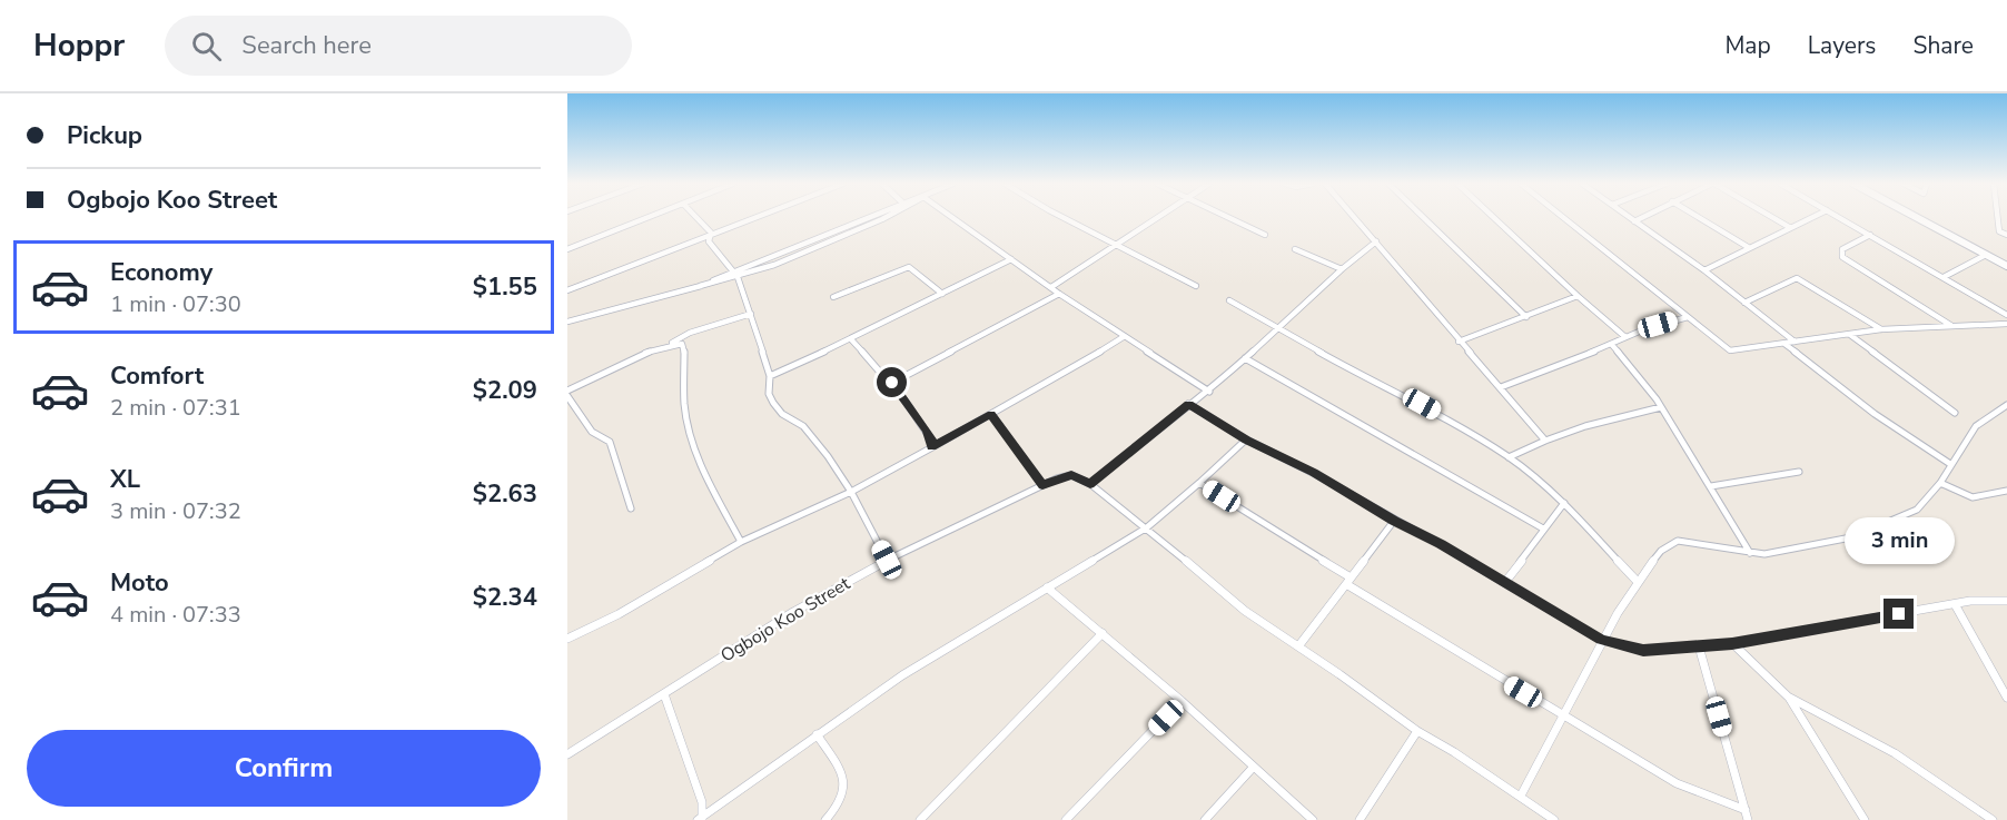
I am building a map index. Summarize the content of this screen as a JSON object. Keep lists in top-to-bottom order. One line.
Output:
{"streets":{"street":["Ogbojo Koo Street"]},"page":{"header":"Hoppr","search":"Search here","nav":["Map","Layers","Share"],"banner":["Pickup","Ogbojo Koo Street"],"list":[{"name":"Economy","note":"1 min · 07:30","value":"$1.55"},{"name":"Comfort","note":"2 min · 07:31","value":"$2.09"},{"name":"XL","note":"3 min · 07:32","value":"$2.63"},{"name":"Moto","note":"4 min · 07:33","value":"$2.34"}],"bubble":"3 min","buttons":"Confirm"}}
